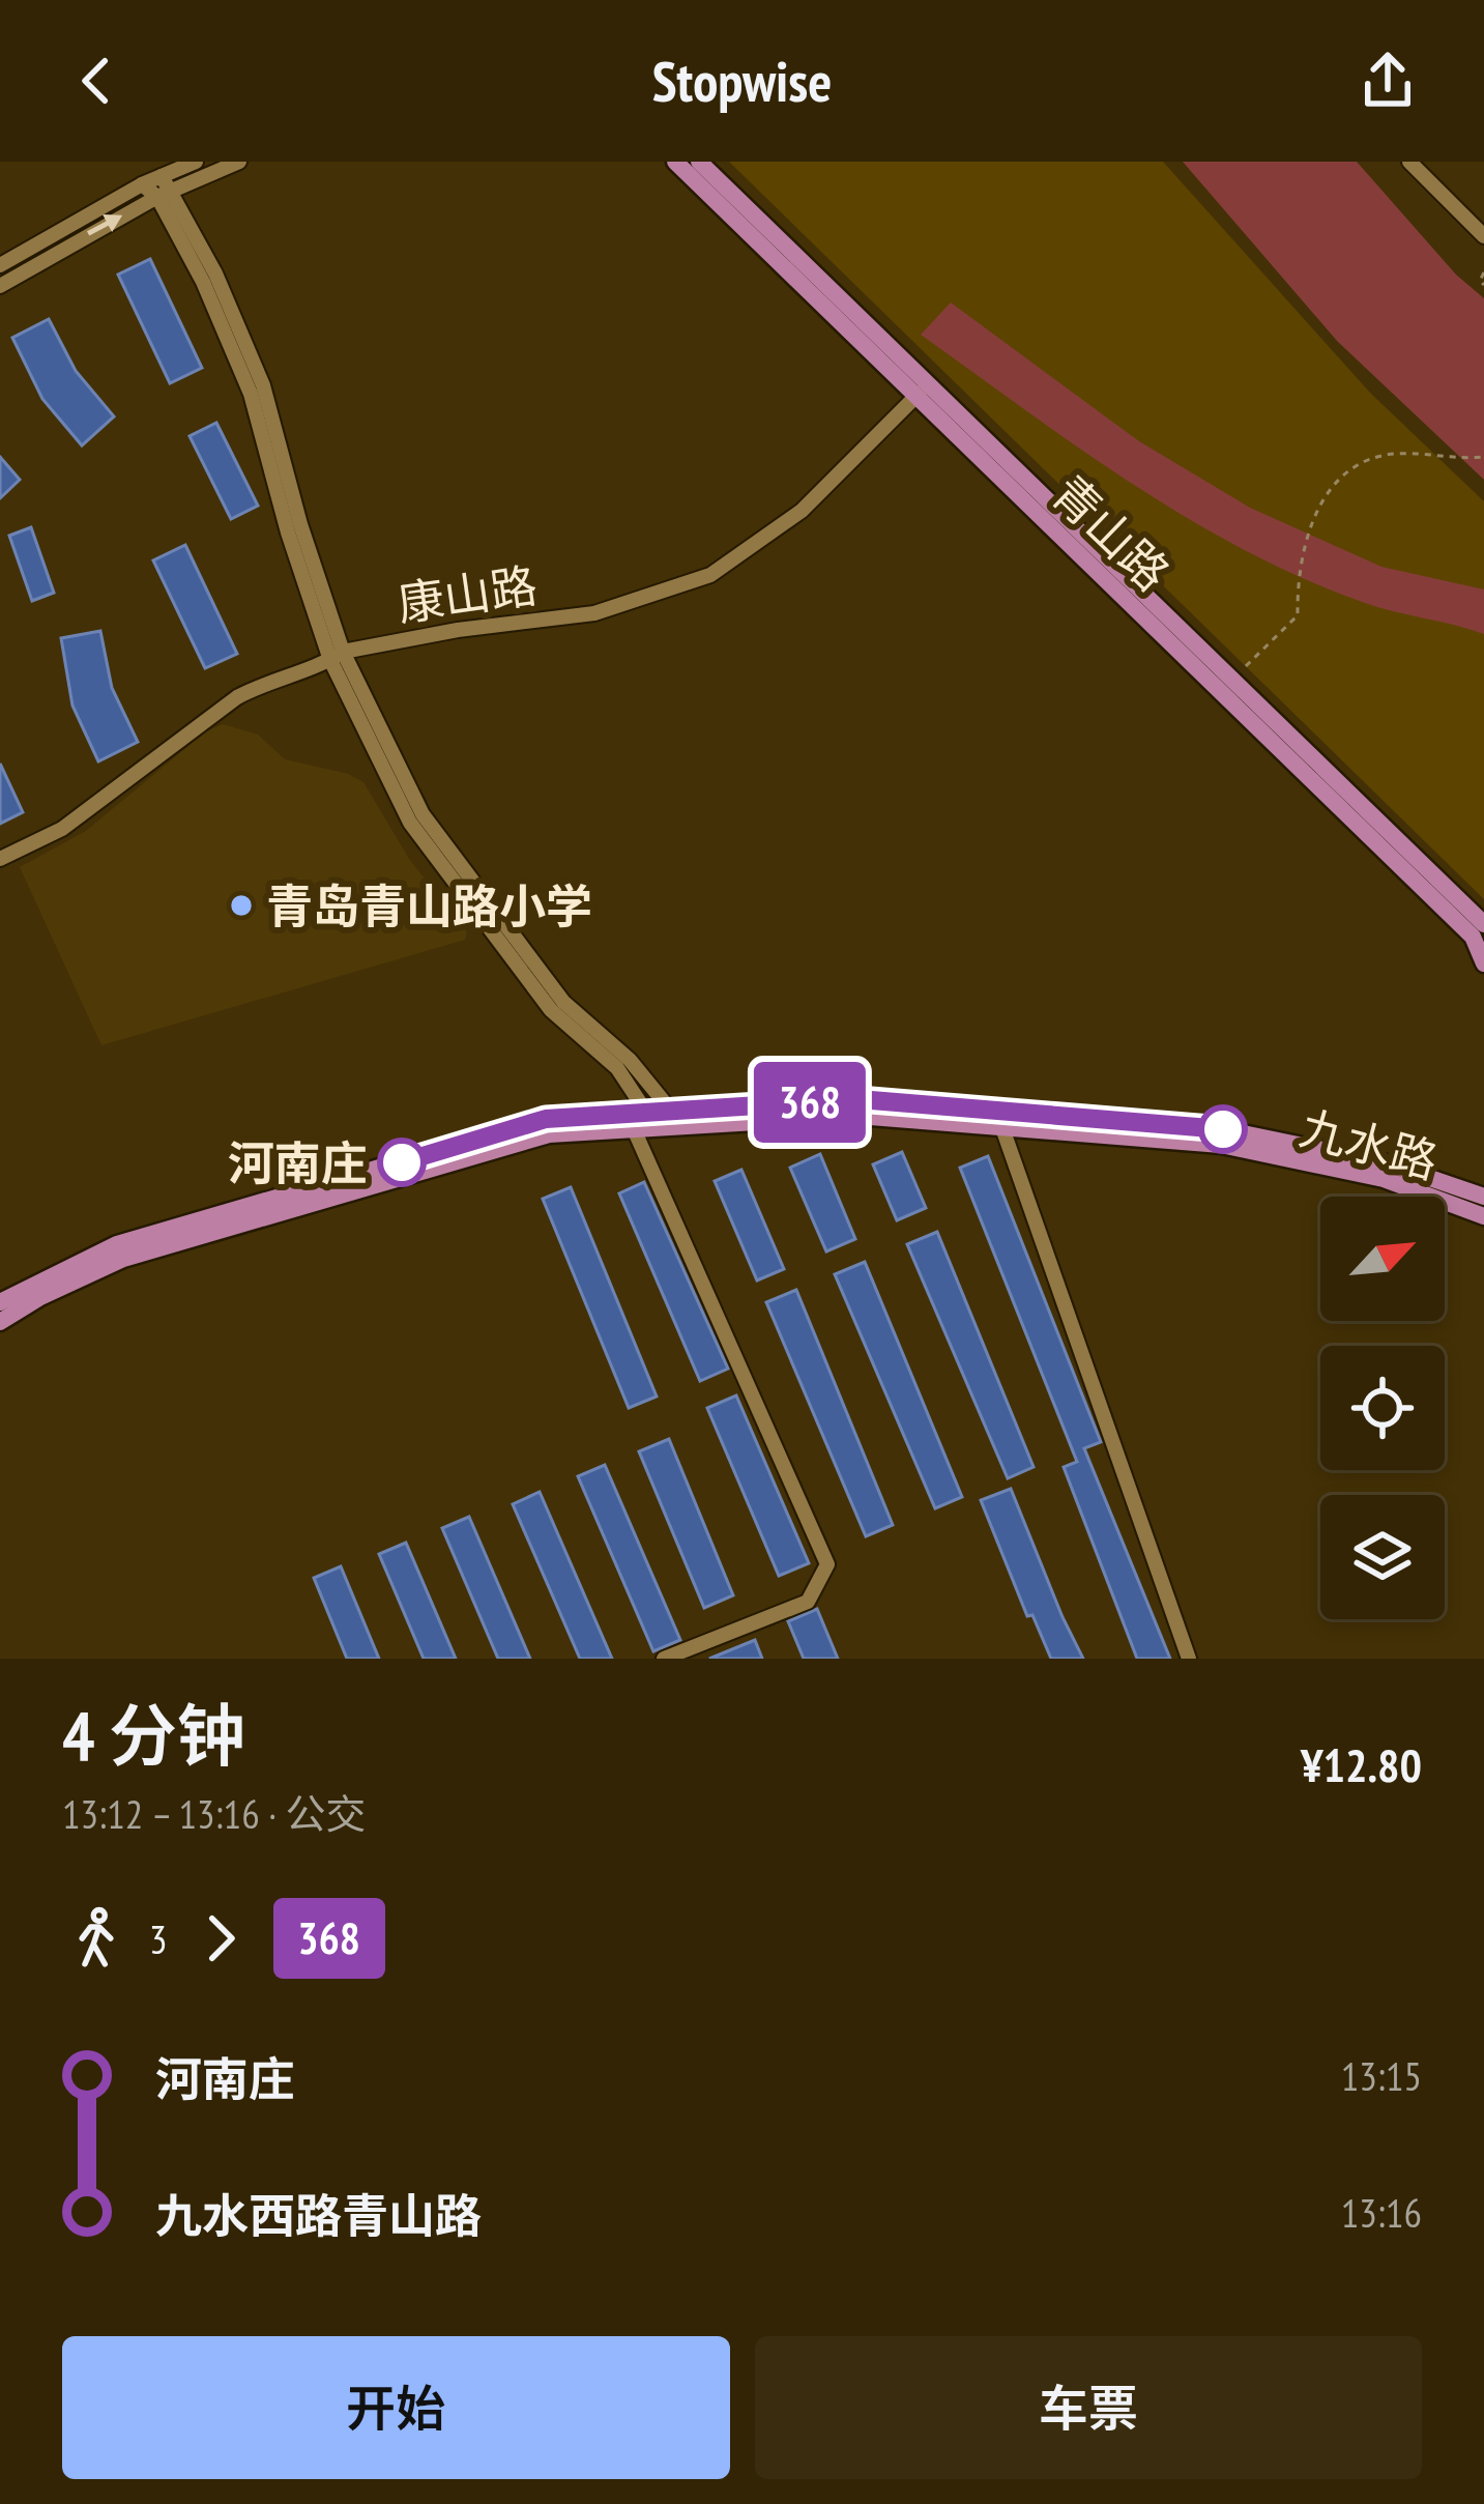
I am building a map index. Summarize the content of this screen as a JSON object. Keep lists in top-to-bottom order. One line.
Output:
{"streets":{"main road":["青山路","九水路"],"street":["康山路"]},"crossings":[["青山路","康山路"]],"places":["青岛青山路小学","河南庄"],"lines":["bus line 368"],"north":"top right","page":{"header":"Stopwise","on_map":"368","heading":["4 分钟","13:12 – 13:16 · 公交","¥12.80"],"legs":["3","368"],"list":[{"name":"河南庄","value":"13:15"},{"name":"九水西路青山路","value":"13:16"}],"buttons":["开始","车票"]}}
